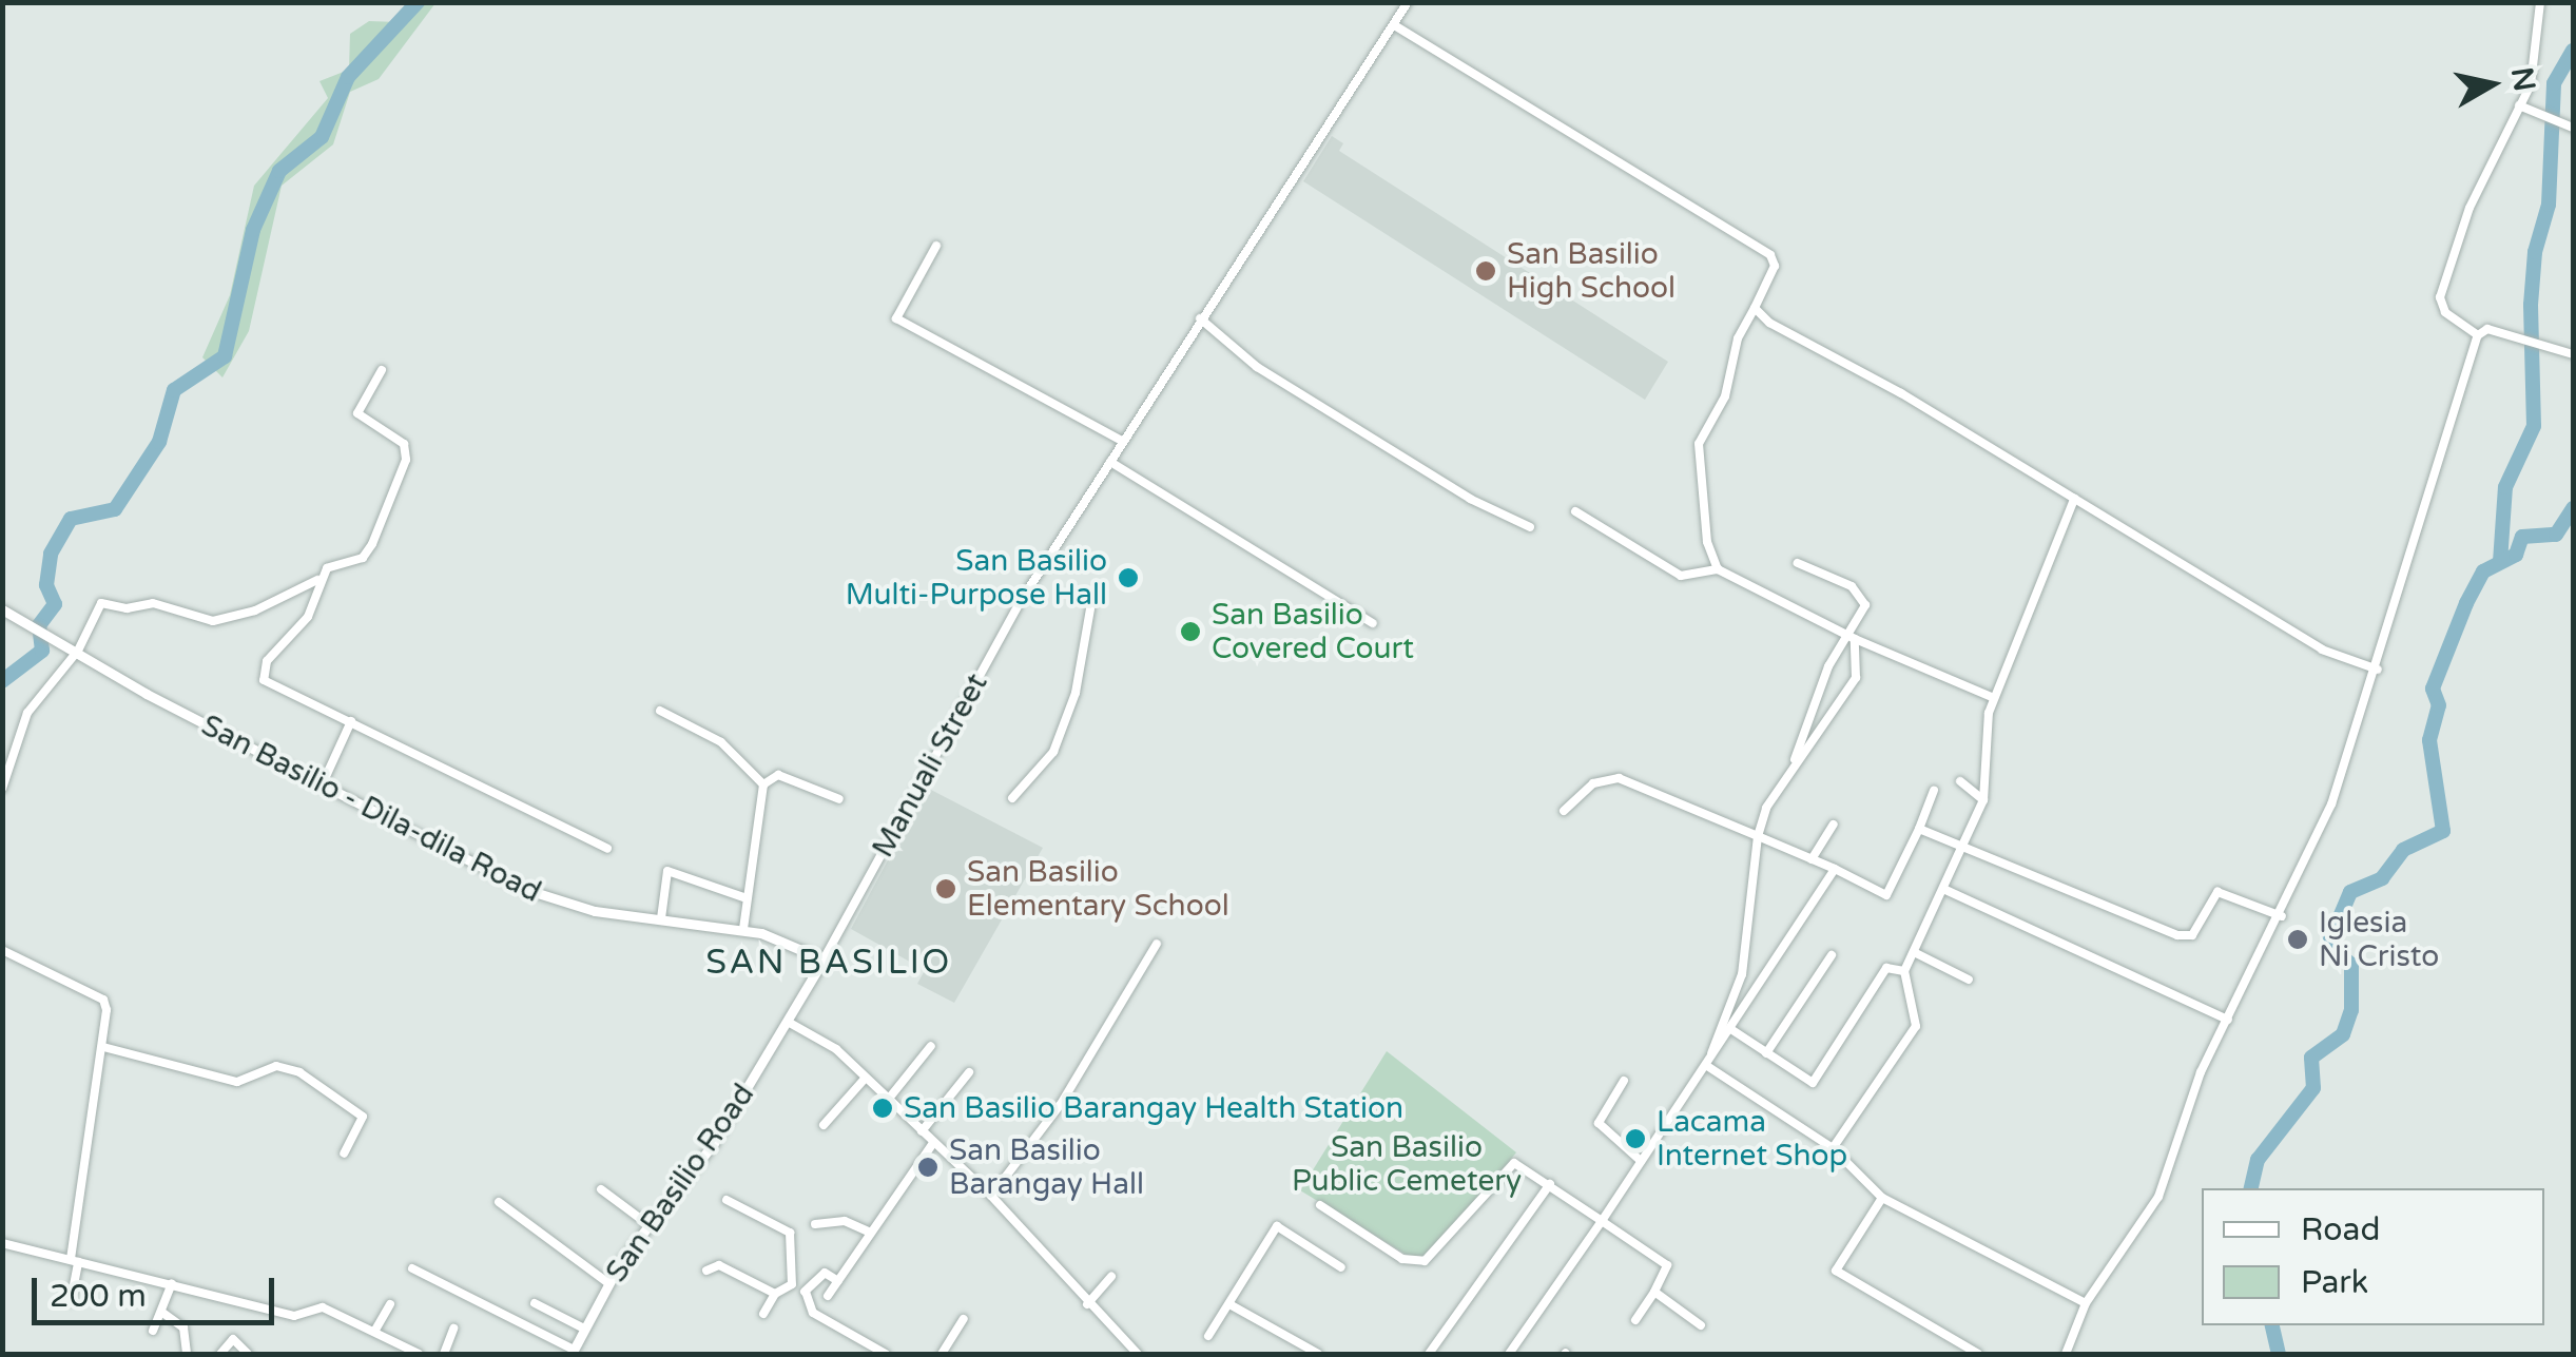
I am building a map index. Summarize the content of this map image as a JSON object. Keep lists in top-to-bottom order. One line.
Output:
{"streets":{"street":["Manuali Street","San Basilio - Dila-dila Road","San Basilio Road"]},"crossings":[["Manuali Street","San Basilio - Dila-dila Road"],["Manuali Street","San Basilio Road"],["San Basilio - Dila-dila Road","San Basilio Road"]],"districts":["SAN BASILIO"],"parks":["San Basilio Public Cemetery"],"places":["San Basilio High School","San Basilio Multi-Purpose Hall","San Basilio Covered Court","San Basilio Elementary School","Iglesia Ni Cristo","San Basilio Barangay Health Station","Lacama Internet Shop","San Basilio Barangay Hall"],"legend":["Road","Park"],"scale_bar":"200 m","north":"right"}
